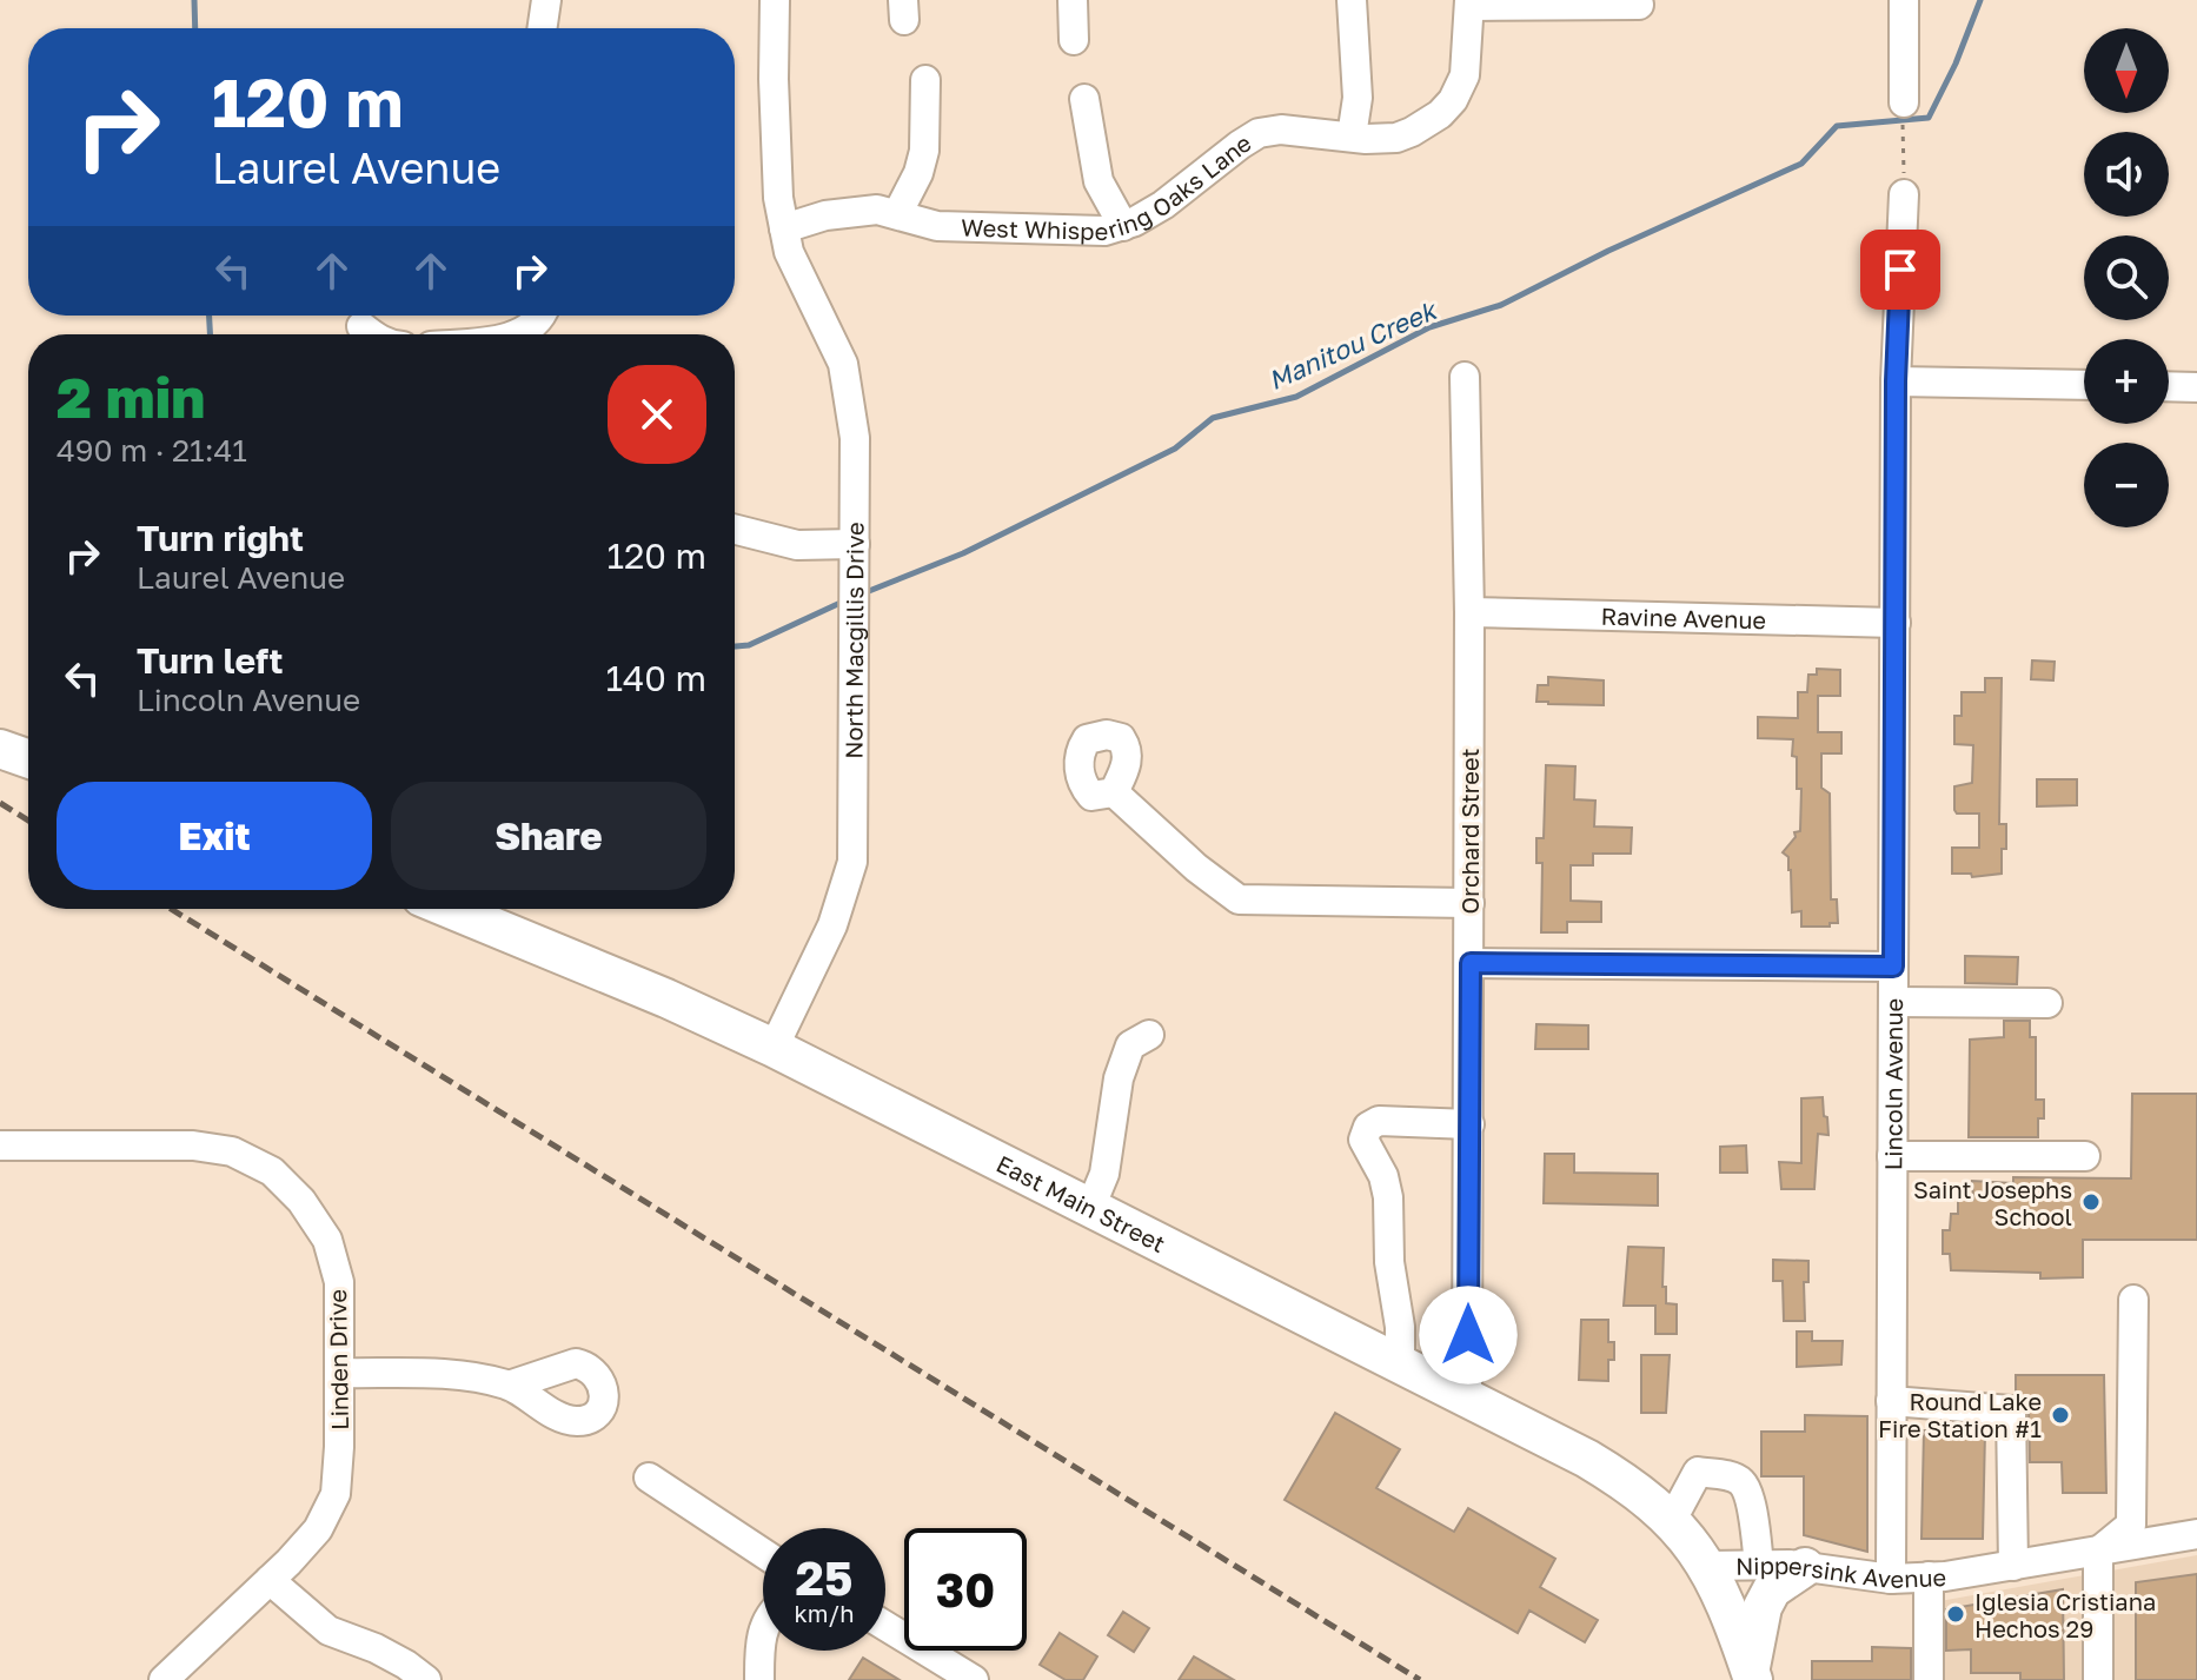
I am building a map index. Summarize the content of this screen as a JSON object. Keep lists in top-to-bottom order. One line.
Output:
{"streets":{"main road":["East Main Street"],"street":["West Whispering Oaks Lane","Ravine Avenue","North Macgillis Drive","Orchard Street","Lincoln Avenue","Linden Drive","Nippersink Avenue"]},"crossings":[["West Whispering Oaks Lane","North Macgillis Drive"],["Ravine Avenue","Orchard Street"],["Ravine Avenue","Lincoln Avenue"],["North Macgillis Drive","East Main Street"],["Orchard Street","East Main Street"],["Lincoln Avenue","Nippersink Avenue"],["East Main Street","Nippersink Avenue"]],"water":["Manitou Creek"],"places":["Saint Josephs School","Round Lake Fire Station #1","Iglesia Cristiana Hechos 29"],"north":"bottom","page":{"map_buttons":["+","−"],"turn":["120 m","Laurel Avenue"],"heading":["2 min","490 m · 21:41"],"list":[{"name":"Turn right","note":"Laurel Avenue","value":"120 m"},{"name":"Turn left","note":"Lincoln Avenue","value":"140 m"}],"buttons":["Exit","Share"],"speed":"25 km/h","limit":"30"}}
